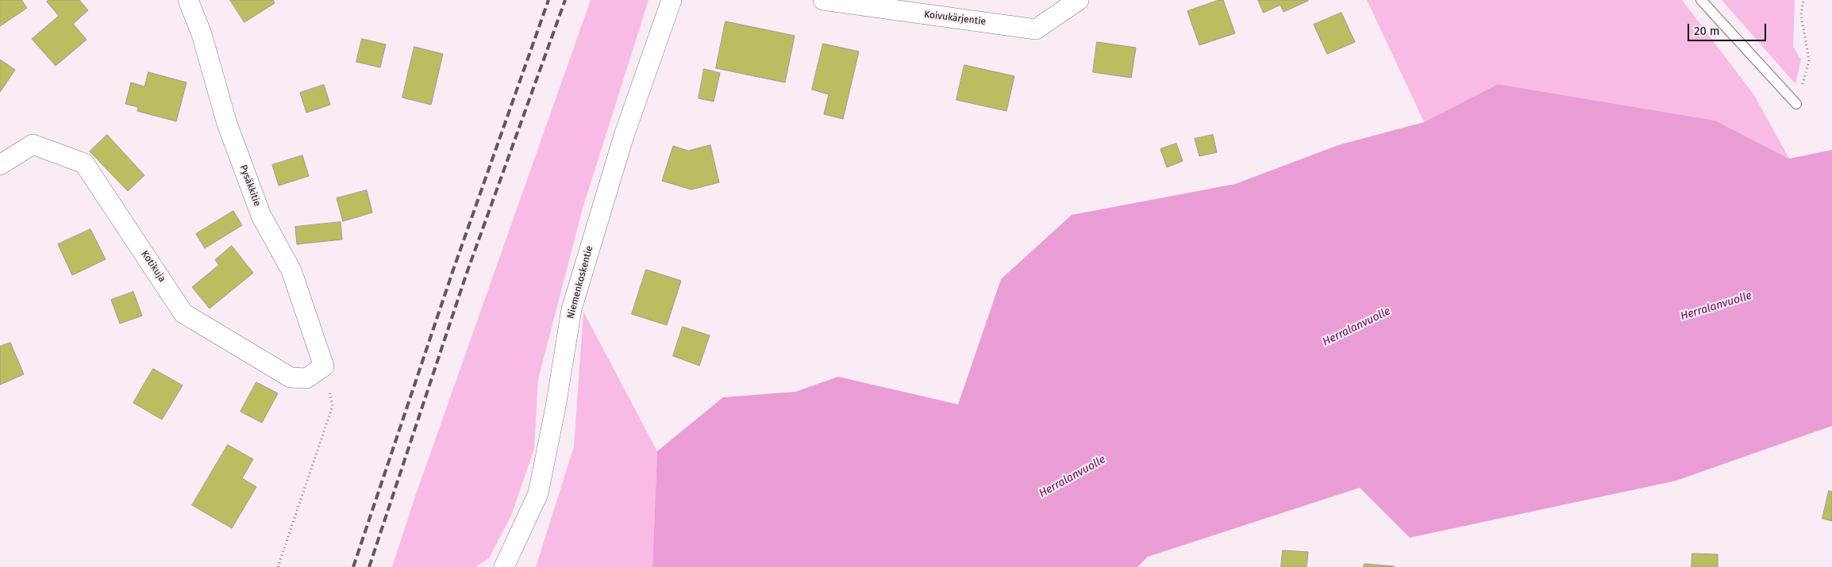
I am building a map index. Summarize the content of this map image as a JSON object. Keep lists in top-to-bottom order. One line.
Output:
{"streets":{"street":["Koivukärjentie","Pysäkkitie","Kotikuja","Niemenkoskentie"]},"crossings":[["Pysäkkitie","Kotikuja"]],"water":["Herralanvuolle"],"scale_bar":"20 m"}
